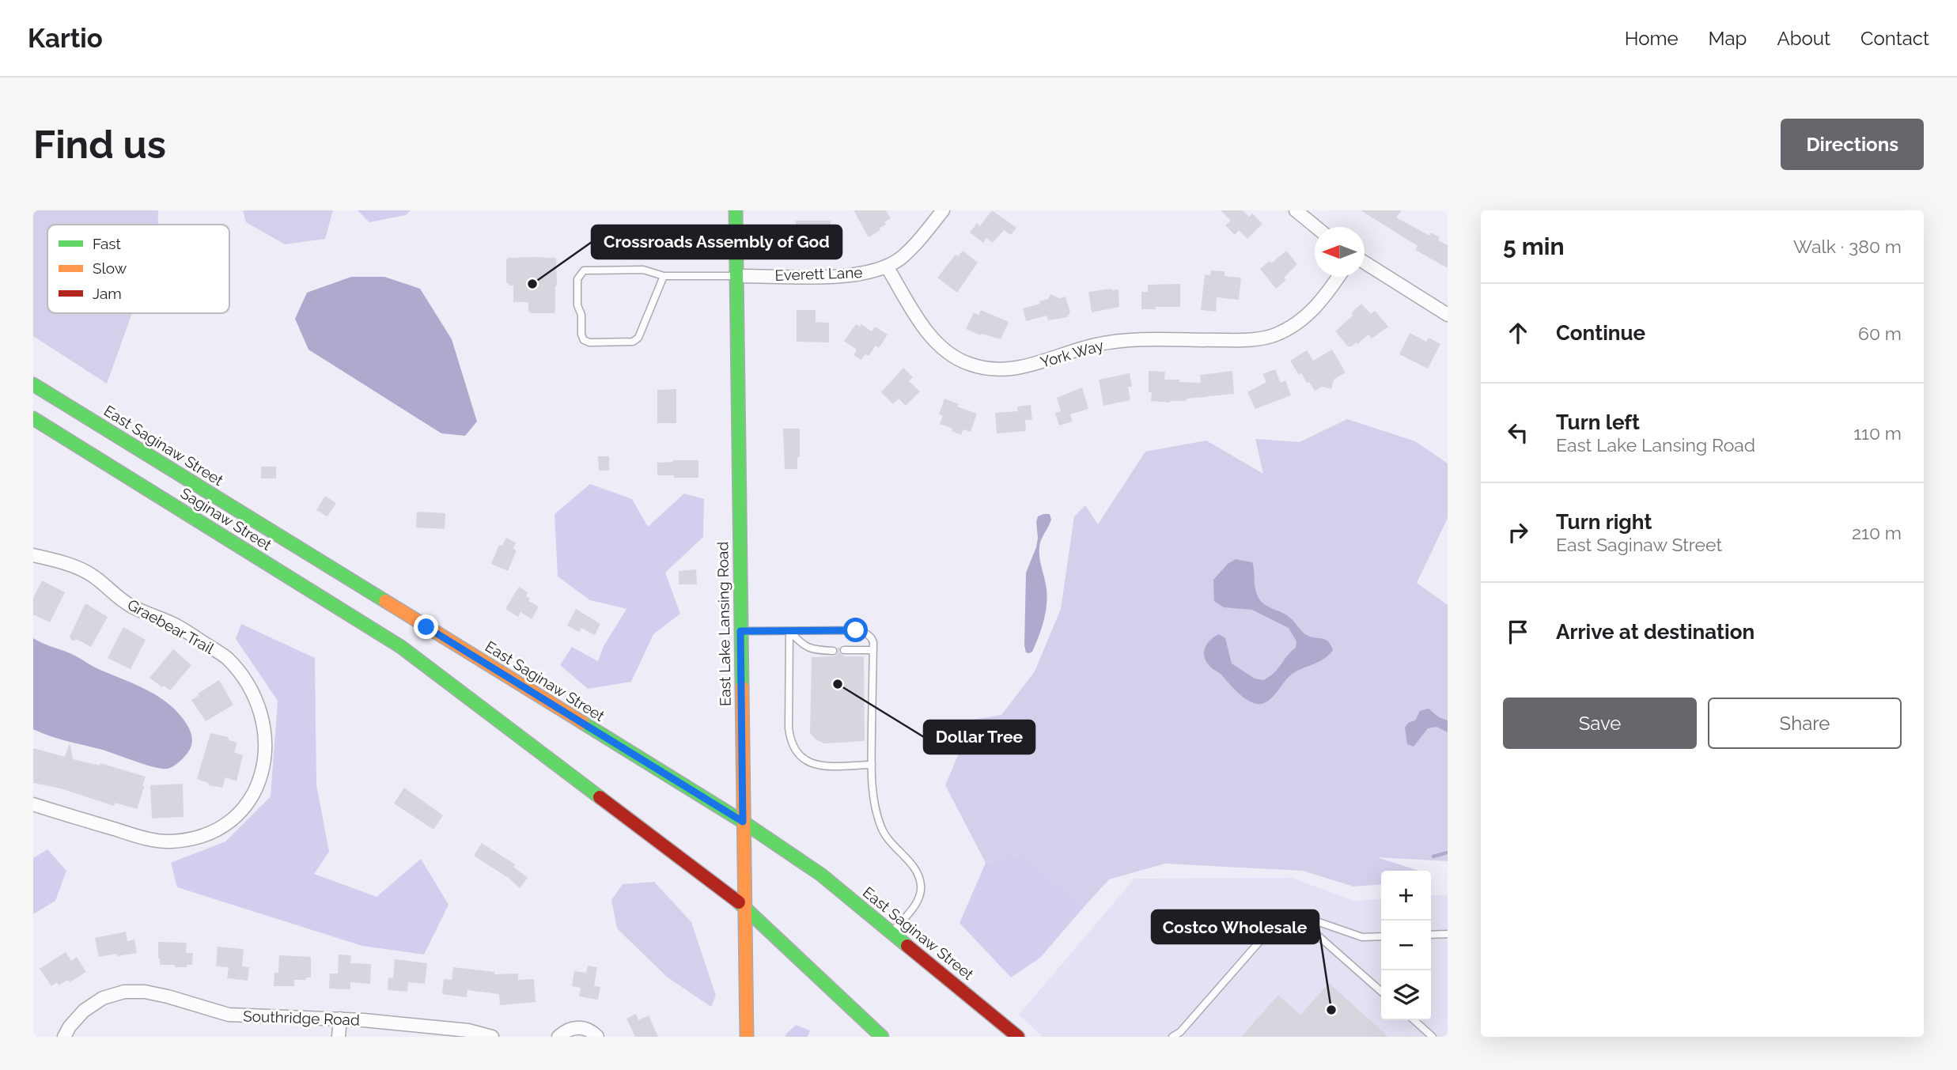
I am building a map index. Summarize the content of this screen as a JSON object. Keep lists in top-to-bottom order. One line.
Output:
{"streets":{"main road":["East Saginaw Street","Saginaw Street","East Lake Lansing Road"],"street":["Everett Lane","York Way","Graebear Trail","Southridge Road"]},"crossings":[["Everett Lane","York Way"],["Everett Lane","East Lake Lansing Road"],["East Saginaw Street","East Lake Lansing Road"]],"places":["Crossroads Assembly of God","Dollar Tree","Costco Wholesale"],"legend":["Fast","Slow","Jam"],"north":"left","page":{"header":"Kartio","nav":["Home","Map","About","Contact"],"buttons":["Directions",["Save","Share"]],"title":"Find us","heading":["5 min","Walk · 380 m"],"list":[["Continue","60 m"],["Turn left","East Lake Lansing Road","110 m"],["Turn right","East Saginaw Street","210 m"],"Arrive at destination"],"map_buttons":["+","−"]}}
